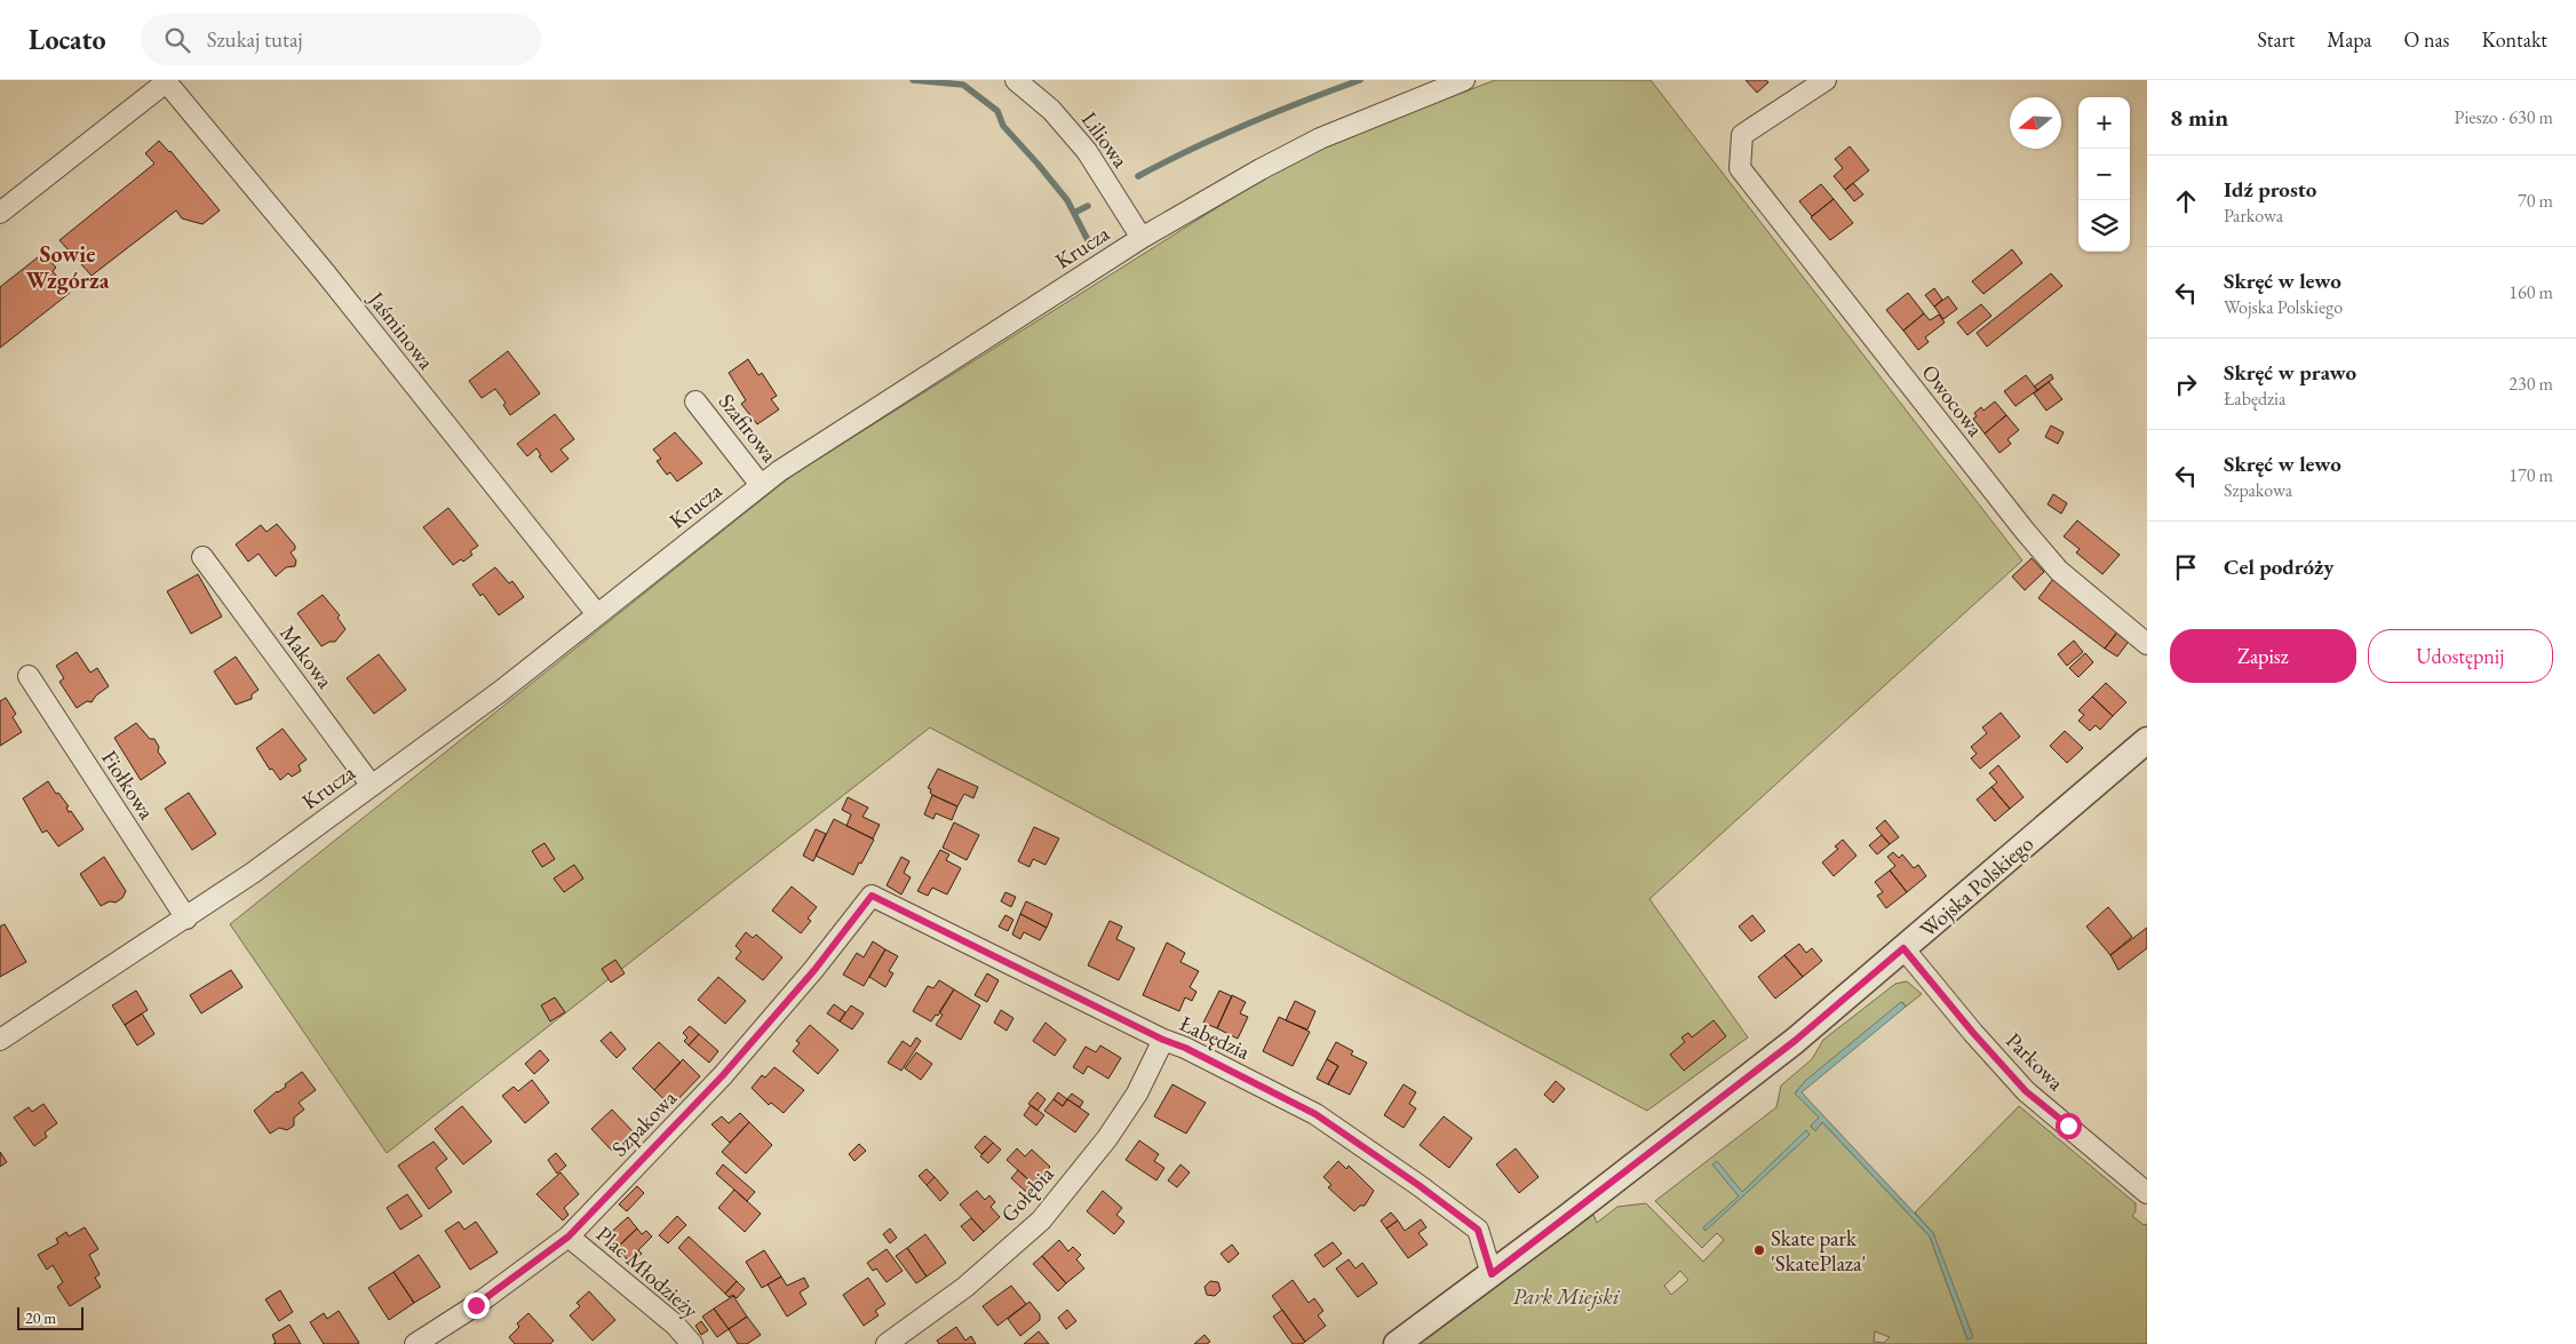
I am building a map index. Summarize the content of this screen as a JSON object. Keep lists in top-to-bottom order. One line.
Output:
{"streets":{"street":["Liliowa","Krucza","Jaśminowa","Owocowa","Szafirowa","Makowa","Fiołkowa","Wojska Polskiego","Łabędzia","Parkowa","Szpakowa","Gołębia","Plac Młodzieży"]},"crossings":[["Liliowa","Krucza"],["Krucza","Jaśminowa"],["Krucza","Szafirowa"],["Krucza","Makowa"],["Krucza","Fiołkowa"],["Wojska Polskiego","Łabędzia"],["Wojska Polskiego","Parkowa"],["Łabędzia","Szpakowa"],["Łabędzia","Gołębia"],["Szpakowa","Plac Młodzieży"]],"districts":["Sowie Wzgórza"],"parks":["Park Miejski"],"places":["Skate park 'SkatePlaza'"],"scale_bar":"20 m","north":"left","page":{"header":"Locato","search":"Szukaj tutaj","nav":["Start","Mapa","O nas","Kontakt"],"heading":["8 min","Pieszo · 630 m"],"map_buttons":["+","−"],"list":[["Idź prosto","Parkowa","70 m"],["Skręć w lewo","Wojska Polskiego","160 m"],["Skręć w prawo","Łabędzia","230 m"],["Skręć w lewo","Szpakowa","170 m"],"Cel podróży"],"buttons":["Zapisz","Udostępnij"],"scale":"20 m"}}
